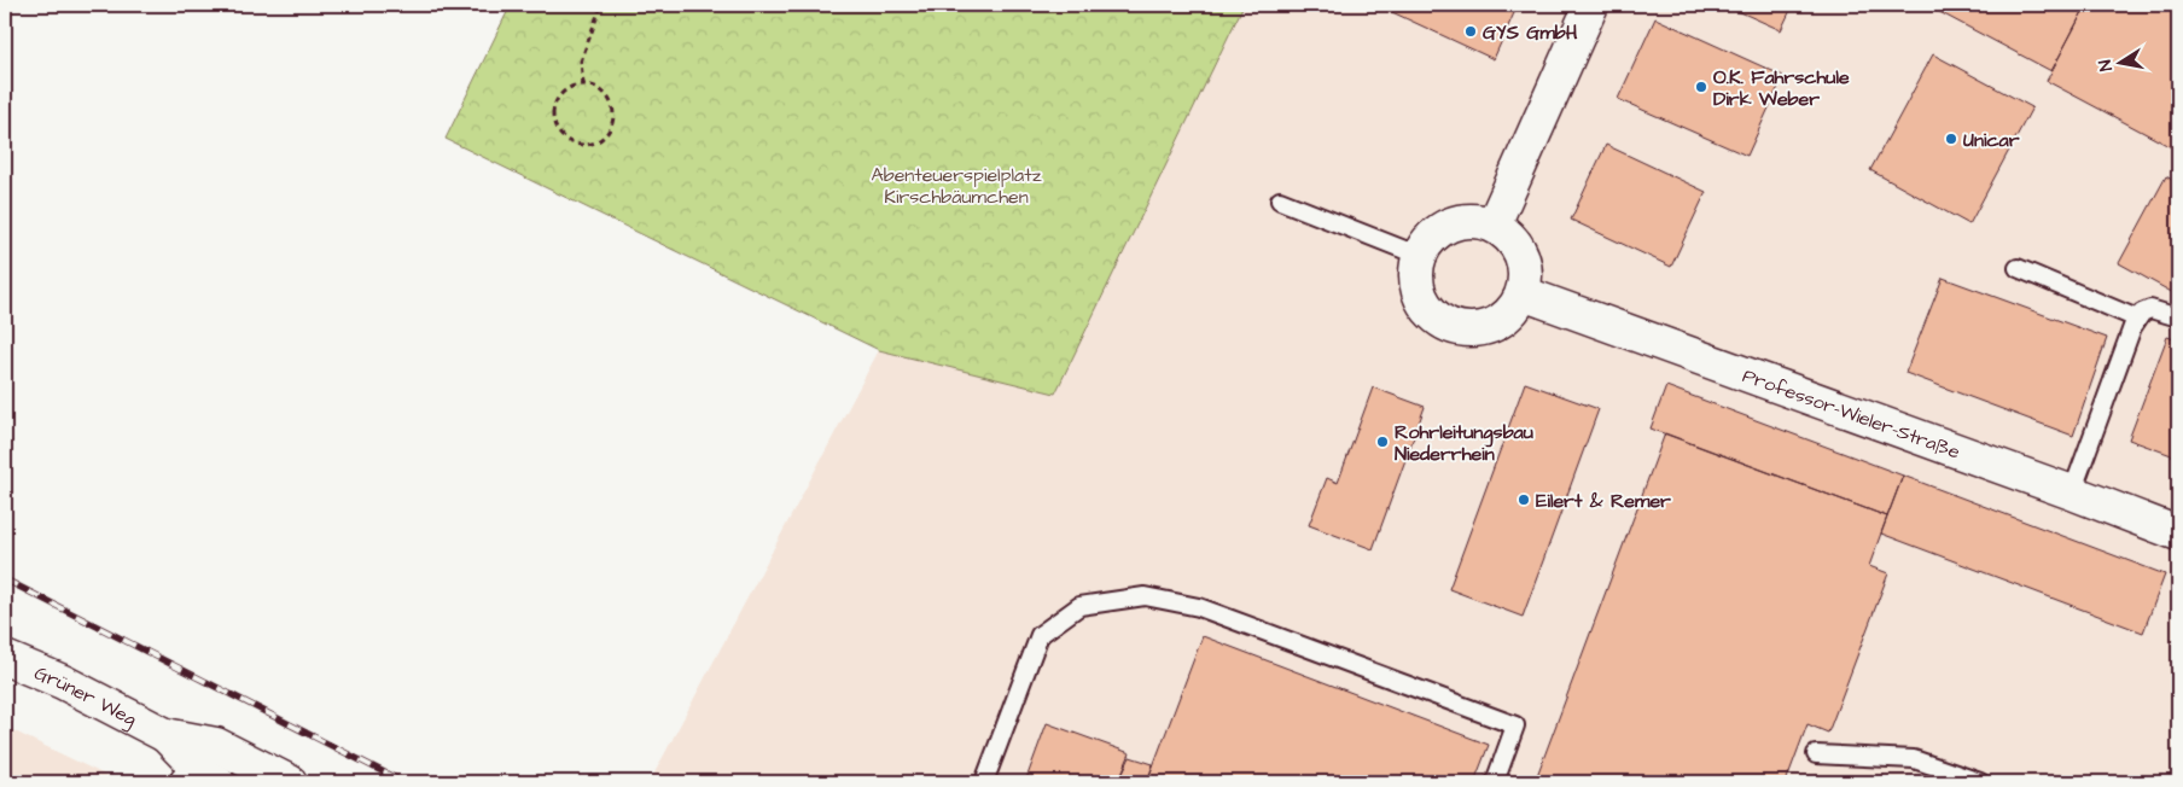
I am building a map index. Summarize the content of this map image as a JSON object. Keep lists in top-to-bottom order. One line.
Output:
{"streets":{"street":["Professor-Wieler-Straße","Grüner Weg"]},"parks":["Abenteuerspielplatz Kirschbäumchen"],"places":["GYS GmbH","O.K. Fahrschule Dirk Weber","Unicar","Rohrleitungsbau Niederrhein","Eilert & Remer"],"north":"left"}
